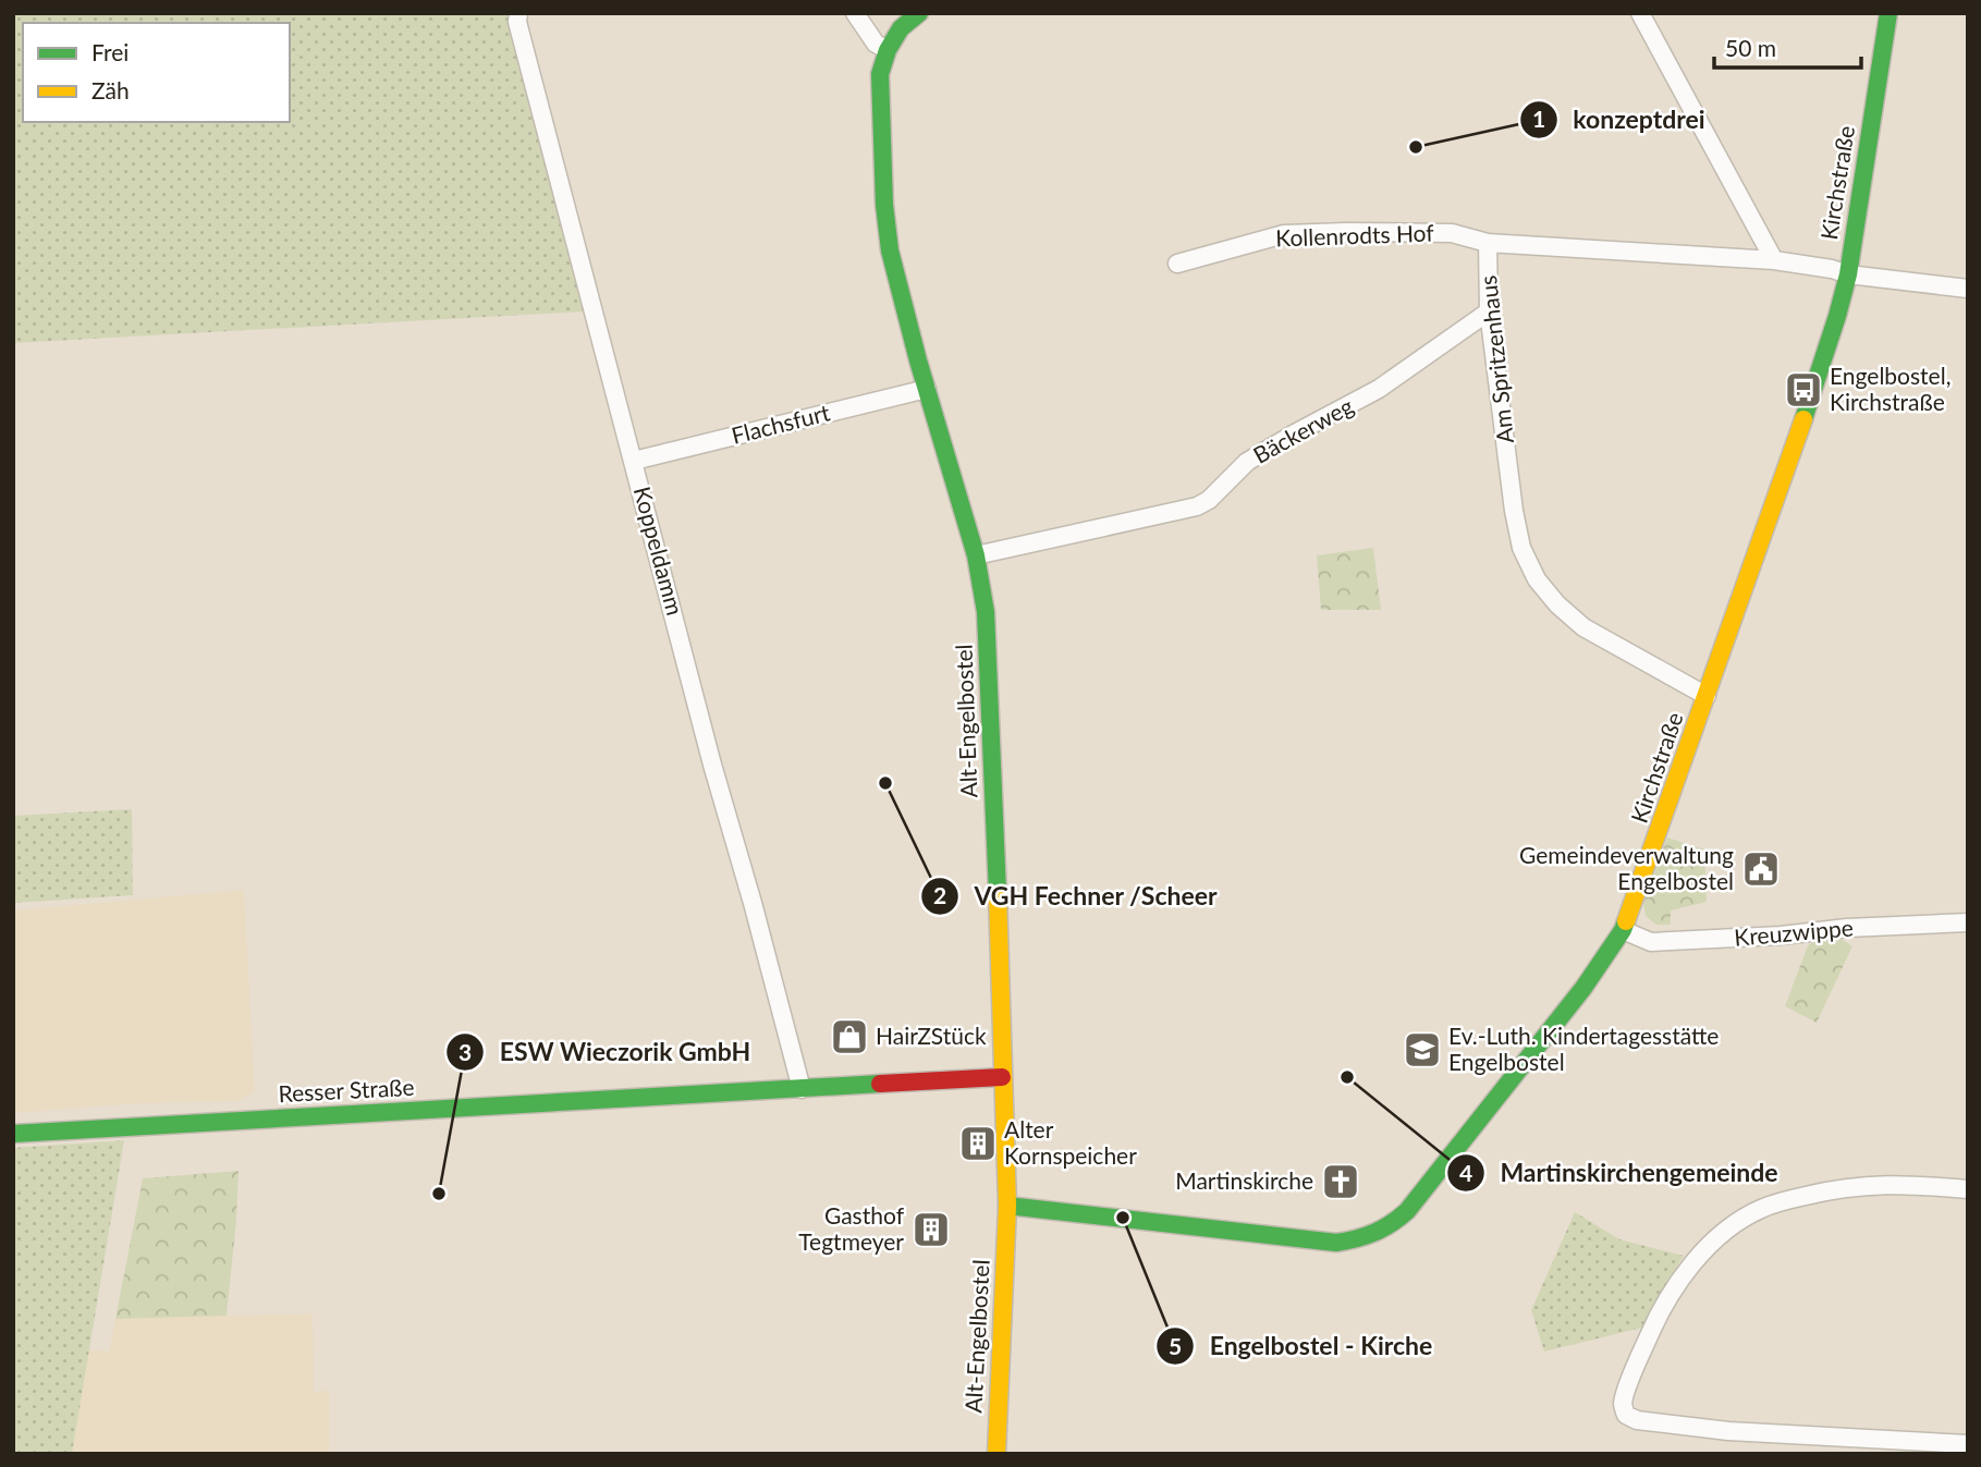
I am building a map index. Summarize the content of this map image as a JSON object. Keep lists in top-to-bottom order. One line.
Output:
{"streets":{"street":["Kirchstraße","Kollenrodts Hof","Am Spritzenhaus","Flachsfurt","Bäckerweg","Koppeldamm","Alt-Engelbostel","Kreuzwippe","Resser Straße"]},"crossings":[["Kirchstraße","Am Spritzenhaus"],["Kirchstraße","Alt-Engelbostel"],["Kirchstraße","Kreuzwippe"],["Kollenrodts Hof","Am Spritzenhaus"],["Am Spritzenhaus","Bäckerweg"],["Flachsfurt","Koppeldamm"],["Flachsfurt","Alt-Engelbostel"],["Bäckerweg","Alt-Engelbostel"],["Koppeldamm","Resser Straße"],["Alt-Engelbostel","Resser Straße"]],"places":{"other":["konzeptdrei","VGH Fechner /Scheer","Martinskirchengemeinde","ESW Wieczorik GmbH","Engelbostel - Kirche"],"bus stop":["Engelbostel, Kirchstraße"],"public building":["Gemeindeverwaltung Engelbostel"],"shop":["HairZStück"],"school or university":["Ev.-Luth. Kindertagesstätte Engelbostel"],"building":["Alter Kornspeicher","Gasthof Tegtmeyer"],"church":["Martinskirche"]},"legend":["Frei","Zäh"],"scale_bar":"50 m"}
